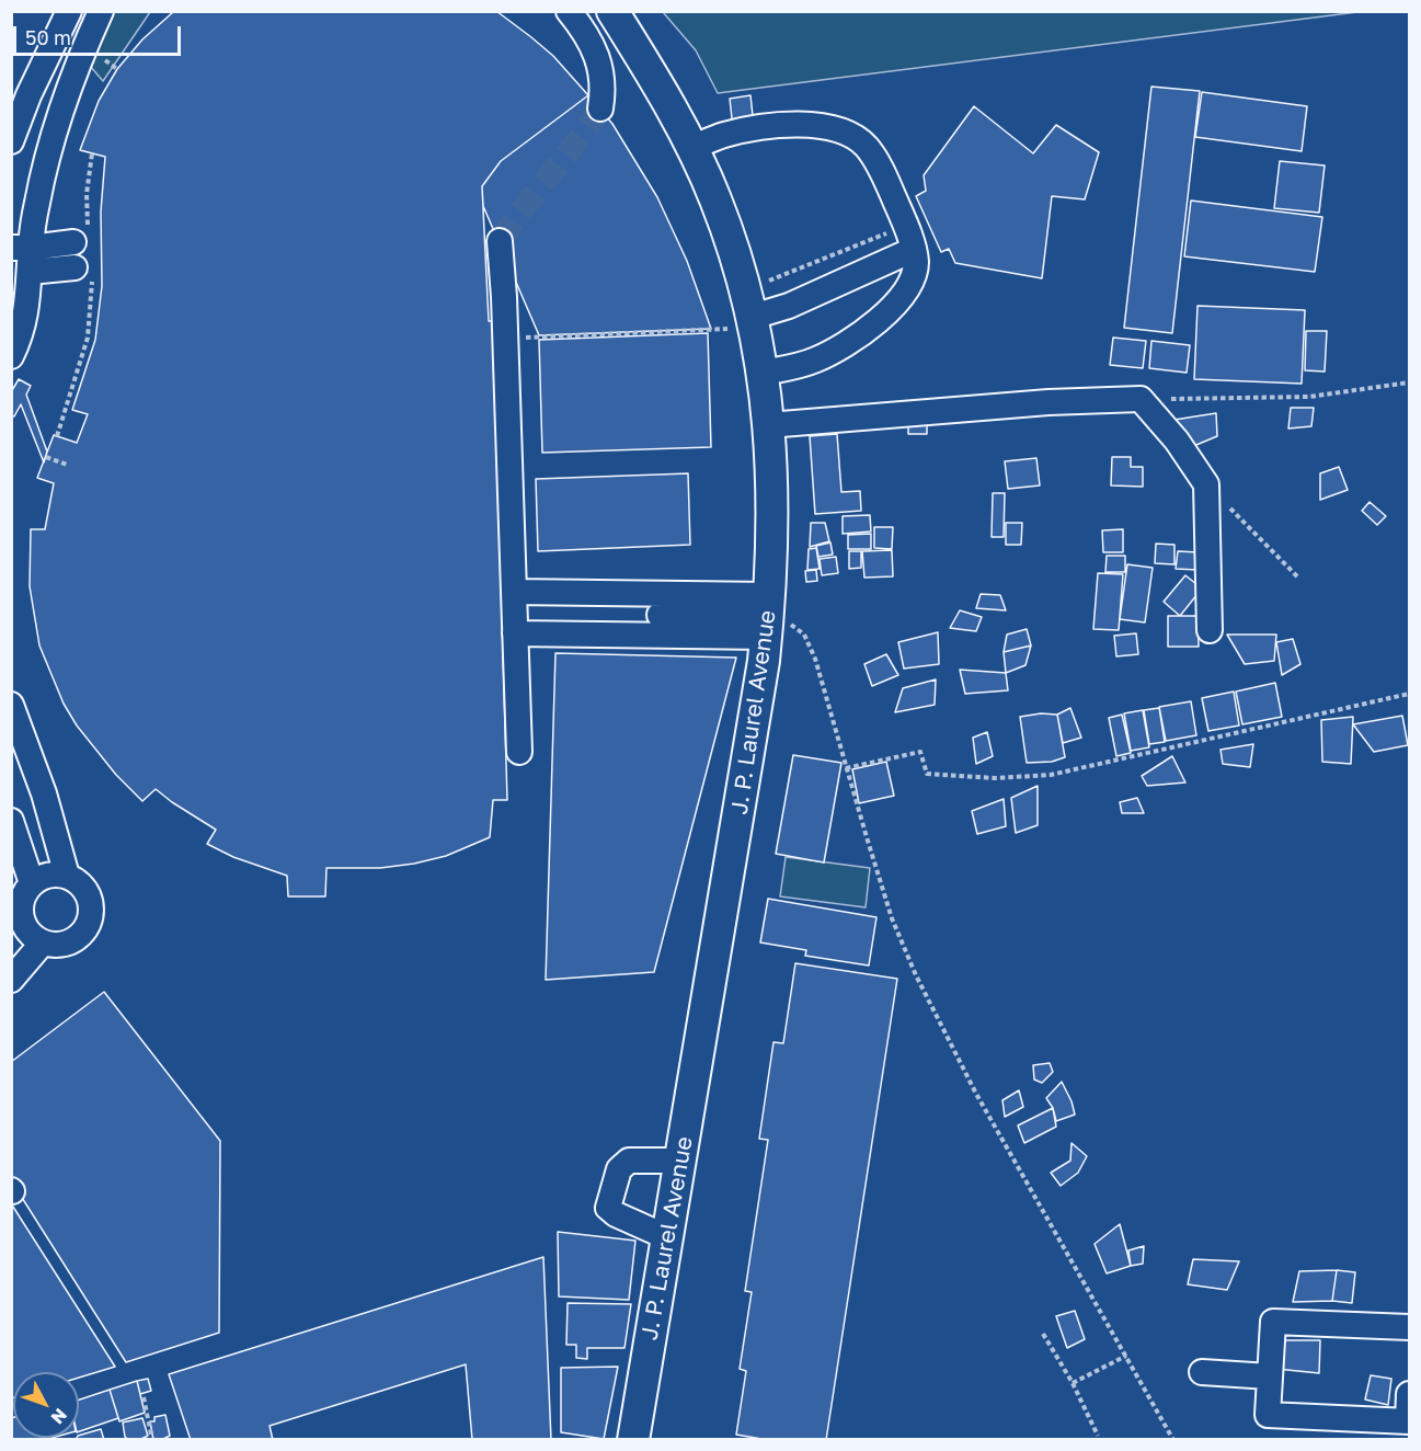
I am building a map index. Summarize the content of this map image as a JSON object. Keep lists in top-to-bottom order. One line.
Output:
{"streets":{"main road":["J. P. Laurel Avenue"]},"scale_bar":"50 m","north":"bottom right"}
